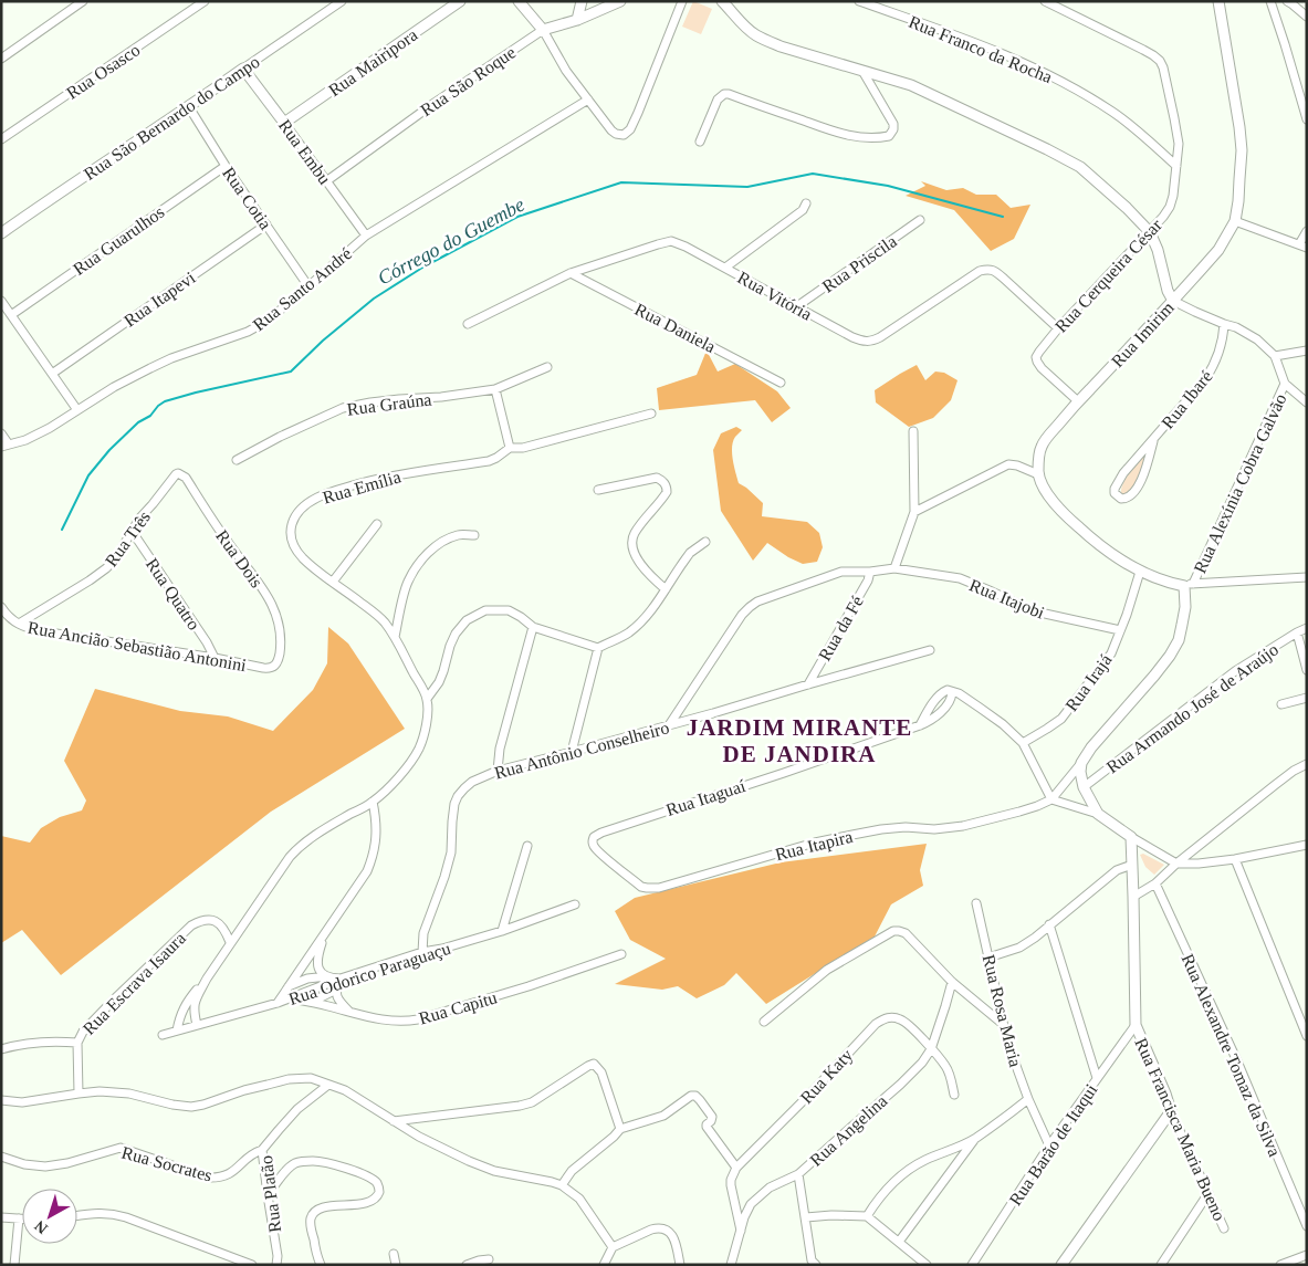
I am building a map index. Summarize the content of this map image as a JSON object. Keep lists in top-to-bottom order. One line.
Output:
{"streets":{"street":["Rua Franco da Rocha","Rua Mairipora","Rua Osasco","Rua São Roque","Rua São Bernardo do Campo","Rua Embu","Rua Cotia","Rua Guarulhos","Rua Priscila","Rua Cerqueira César","Rua Santo André","Rua Vitória","Rua Itapevi","Rua Daniela","Rua Imirim","Rua Ibaré","Rua Graúna","Rua Alexínia Cobra Galvão","Rua Emília","Rua Três","Rua Dois","Rua Quatro","Rua Itajobi","Rua da Fé","Rua Ancião Sebastião Antonini","Rua Irajá","Rua Armando José de Araújo","Rua Antônio Conselheiro","Rua Itaguaí","Rua Itapira","Rua Odorico Paraguaçu","Rua Escrava Isaura","Rua Capitu","Rua Rosa Maria","Rua Alexandre Tomaz da Silva","Rua Katy","Rua Francisca Maria Bueno","Rua Angelina","Rua Barão de Itaqui","Rua Socrates","Rua Platão"]},"crossings":[["Rua Franco da Rocha","Rua Cerqueira César"],["Rua Mairipora","Rua Embu"],["Rua São Roque","Rua Embu"],["Rua São Bernardo do Campo","Rua Embu"],["Rua São Bernardo do Campo","Rua Cotia"],["Rua Embu","Rua Santo André"],["Rua Cotia","Rua Guarulhos"],["Rua Cotia","Rua Santo André"],["Rua Cotia","Rua Itapevi"],["Rua Priscila","Rua Vitória"],["Rua Cerqueira César","Rua Vitória"],["Rua Cerqueira César","Rua Imirim"],["Rua Vitória","Rua Daniela"],["Rua Emília","Rua Escrava Isaura"],["Rua Três","Rua Dois"],["Rua Três","Rua Quatro"],["Rua Três","Rua Ancião Sebastião Antonini"],["Rua Dois","Rua Ancião Sebastião Antonini"],["Rua Quatro","Rua Ancião Sebastião Antonini"],["Rua Itajobi","Rua da Fé"],["Rua Itajobi","Rua Irajá"],["Rua Itajobi","Rua Antônio Conselheiro"],["Rua da Fé","Rua Antônio Conselheiro"],["Rua Irajá","Rua Itaguaí"],["Rua Antônio Conselheiro","Rua Odorico Paraguaçu"],["Rua Itaguaí","Rua Itapira"],["Rua Odorico Paraguaçu","Rua Capitu"],["Rua Rosa Maria","Rua Barão de Itaqui"],["Rua Katy","Rua Angelina"],["Rua Francisca Maria Bueno","Rua Barão de Itaqui"],["Rua Socrates","Rua Platão"]],"districts":["JARDIM MIRANTE DE JANDIRA"],"water":["Córrego do Guembe"],"north":"bottom left"}
